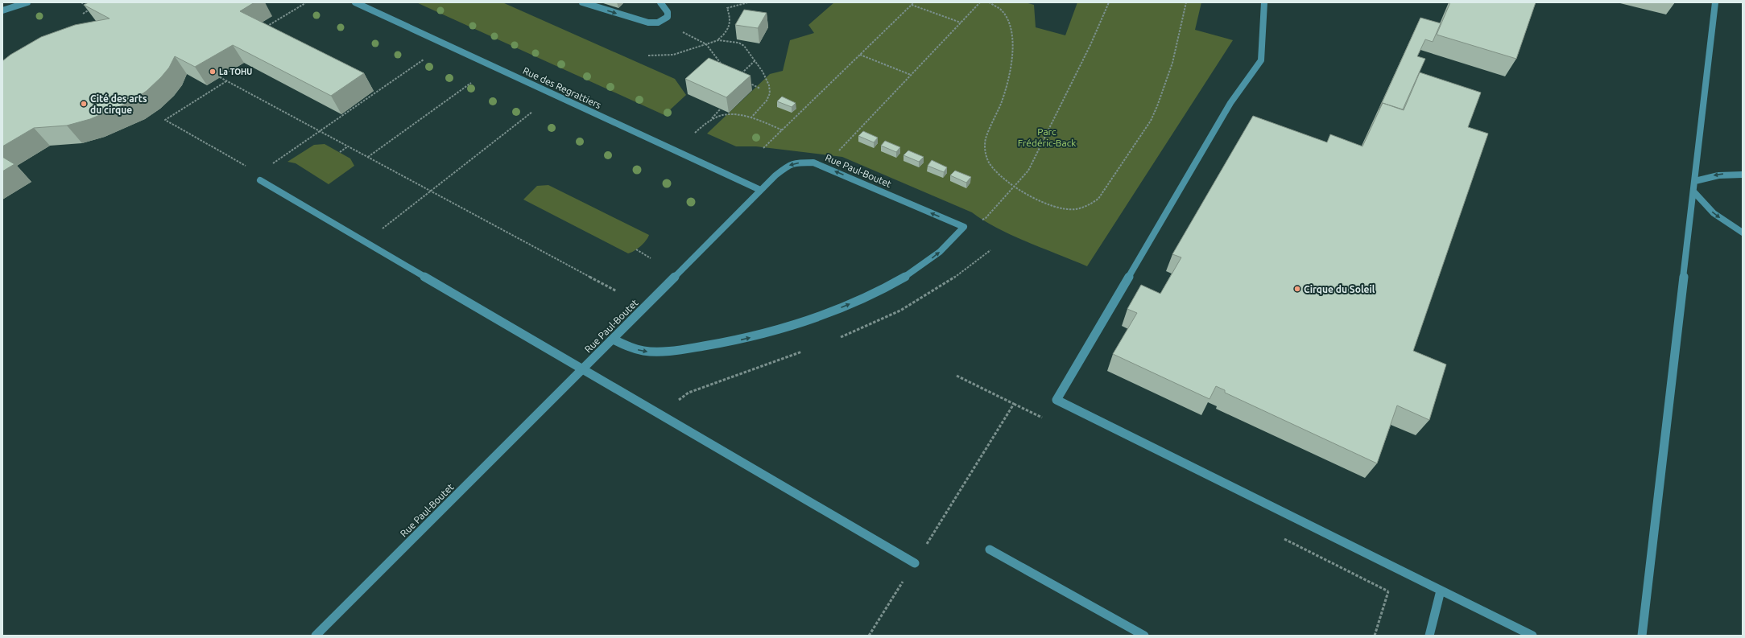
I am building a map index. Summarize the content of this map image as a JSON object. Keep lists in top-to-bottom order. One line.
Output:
{"streets":{"street":["Rue des Regrattiers","Rue Paul-Boutet"]},"crossings":[["Rue des Regrattiers","Rue Paul-Boutet"]],"parks":["Parc Frédéric-Back"],"places":["La TOHU","Cité des arts du cirque","Cirque du Soleil"]}
